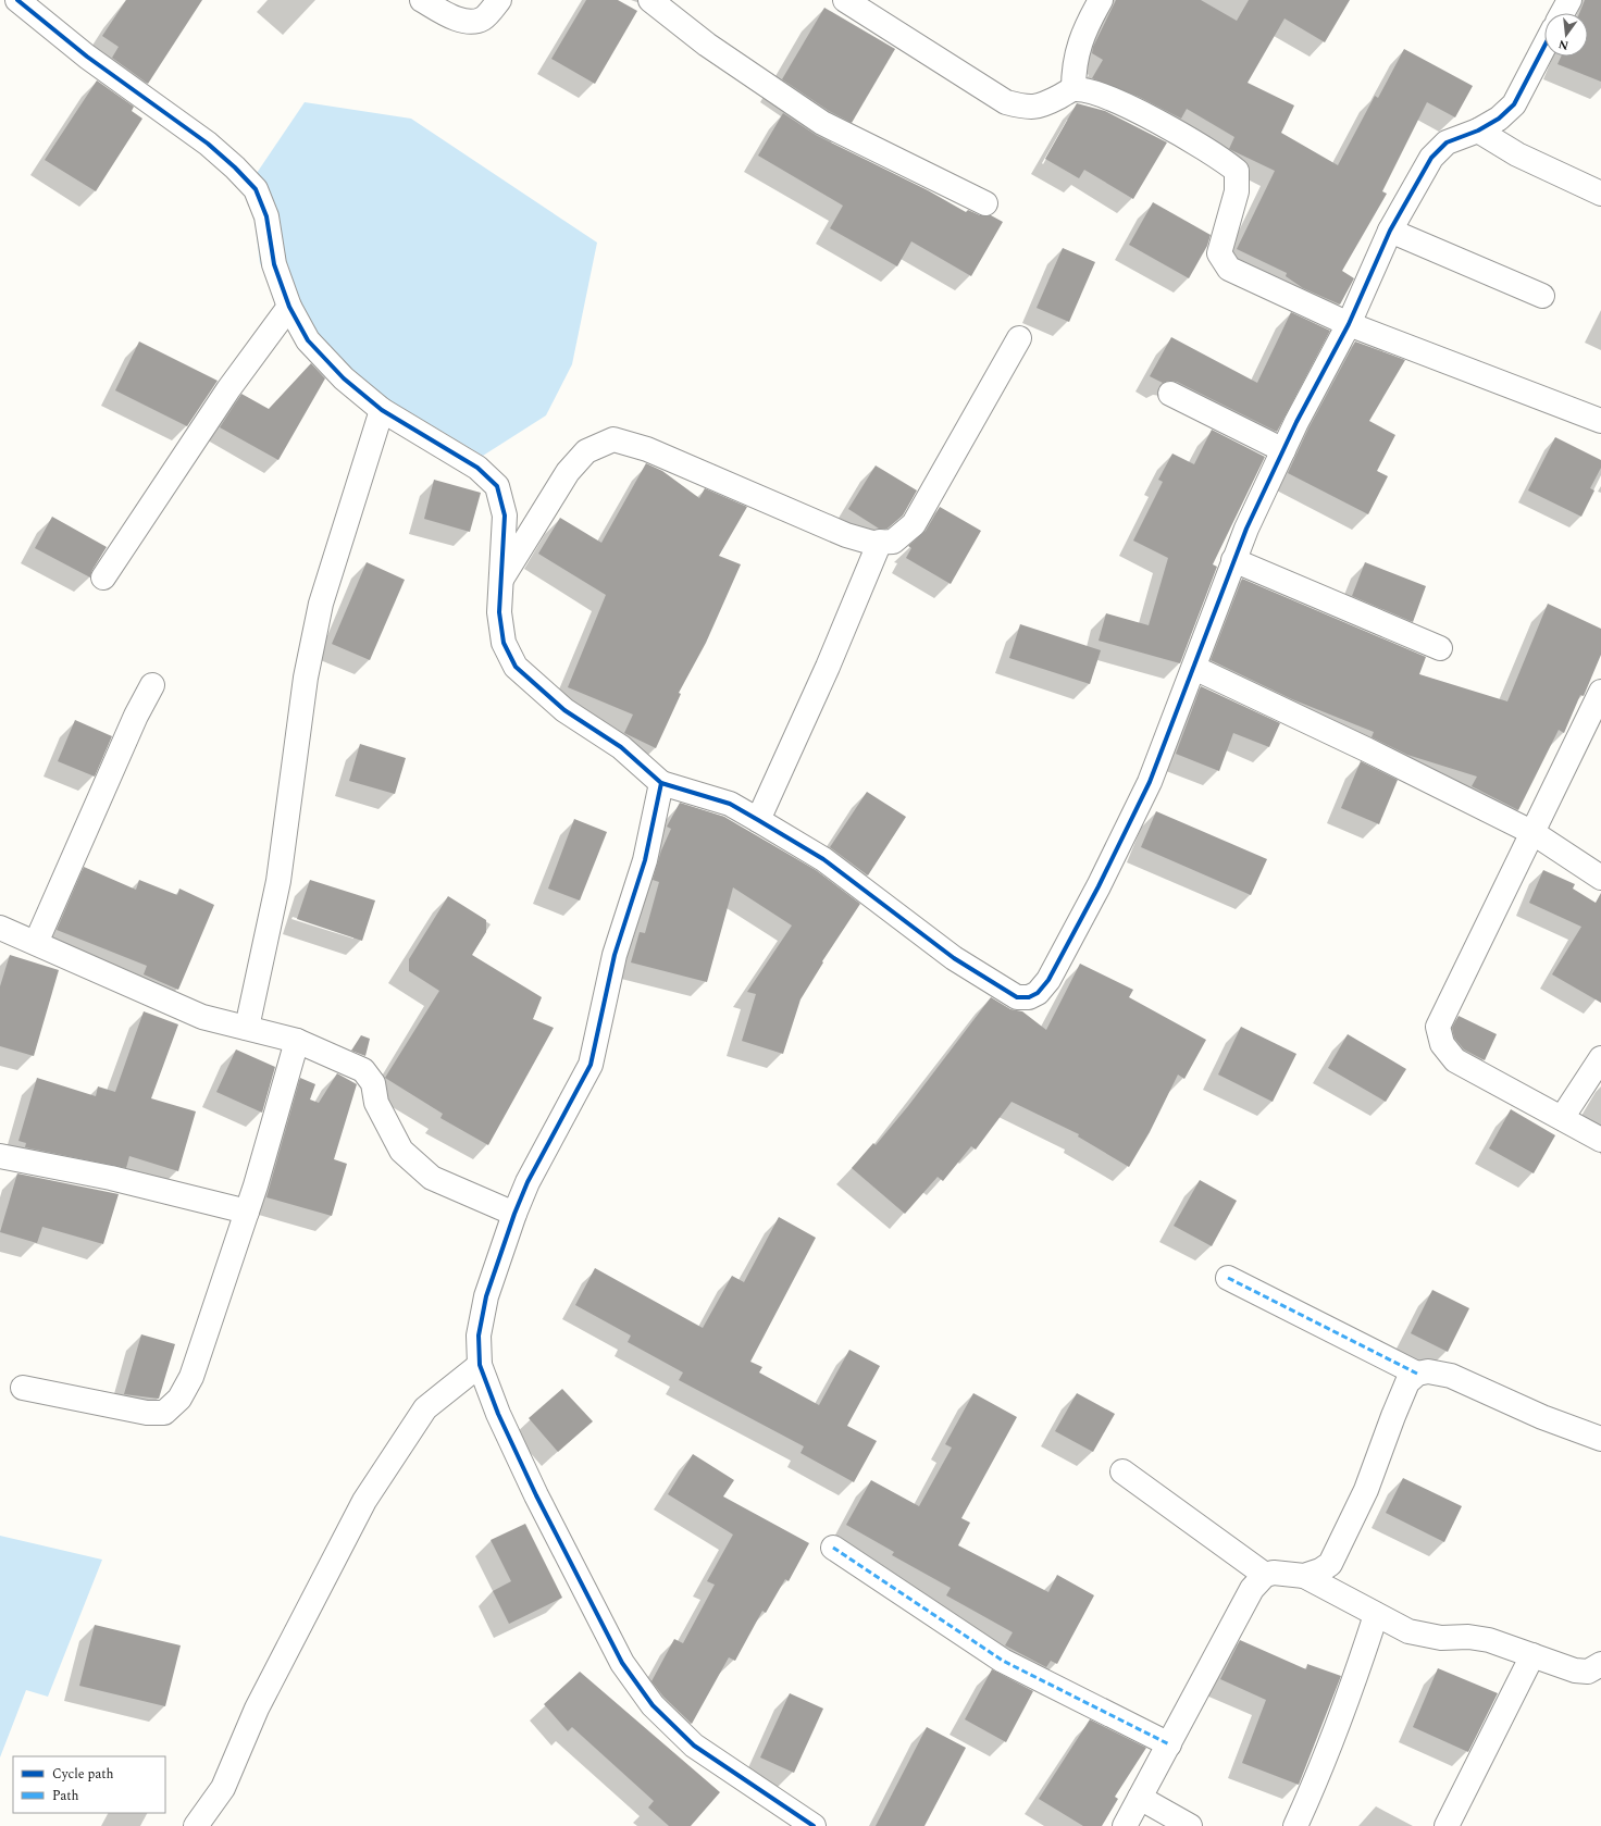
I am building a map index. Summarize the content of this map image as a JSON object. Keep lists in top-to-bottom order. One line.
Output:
{"legend":["Cycle path","Path"],"north":"bottom"}
